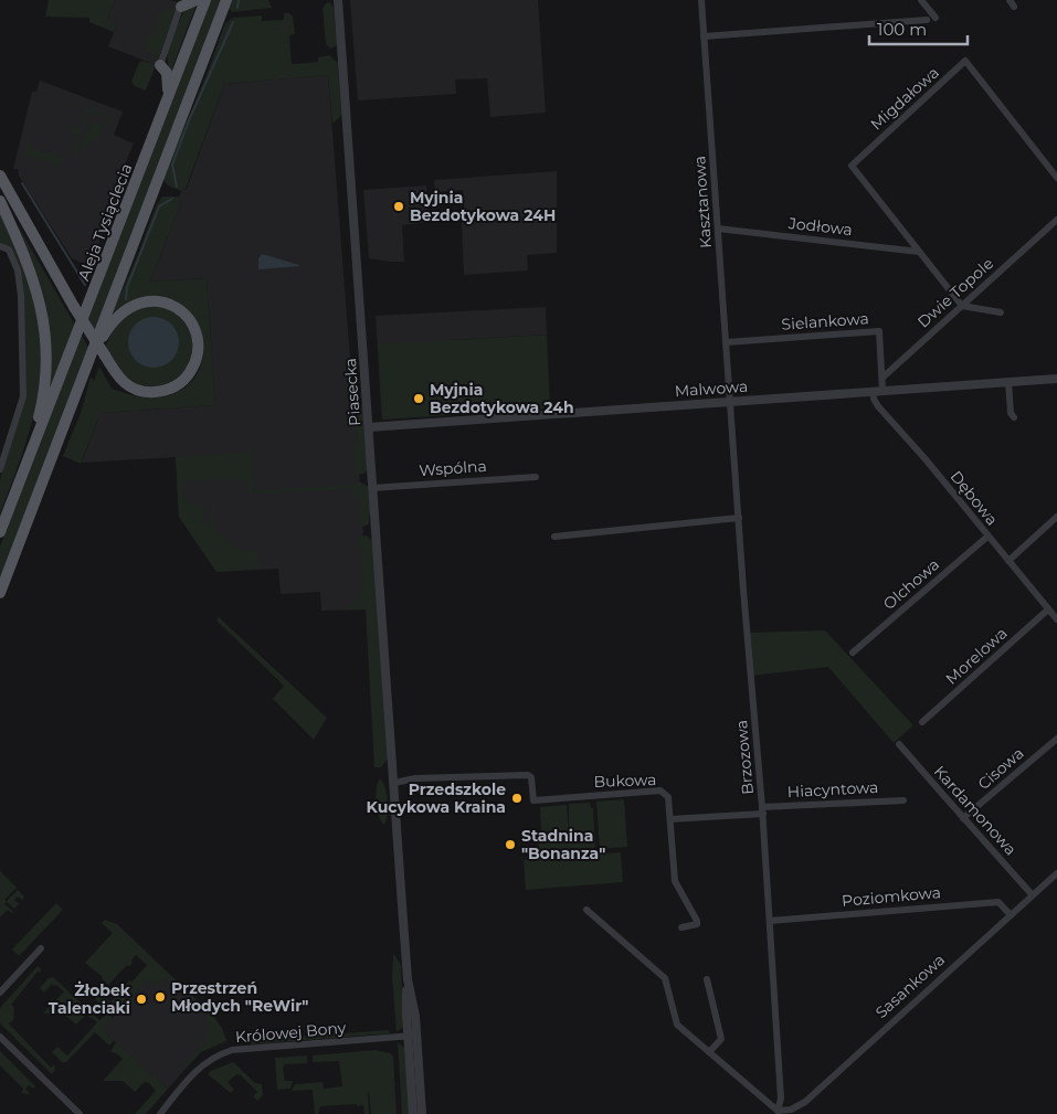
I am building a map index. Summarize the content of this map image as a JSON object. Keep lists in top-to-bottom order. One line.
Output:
{"streets":{"main road":["Aleja Tysiąclecia"],"street":["Migdałowa","Kasztanowa","Jodłowa","Dwie Topole","Sielankowa","Malwowa","Piasecka","Wspólna","Dębowa","Olchowa","Morelowa","Brzozowa","Cisowa","Bukowa","Hiacyntowa","Kardamonowa","Poziomkowa","Sasankowa","Królowej Bony"]},"crossings":[["Migdałowa","Jodłowa"],["Kasztanowa","Jodłowa"],["Kasztanowa","Sielankowa"],["Kasztanowa","Malwowa"],["Kasztanowa","Brzozowa"],["Dwie Topole","Sielankowa"],["Malwowa","Piasecka"],["Malwowa","Dębowa"],["Malwowa","Brzozowa"],["Piasecka","Wspólna"],["Piasecka","Bukowa"],["Piasecka","Królowej Bony"],["Dębowa","Olchowa"],["Dębowa","Morelowa"],["Brzozowa","Hiacyntowa"],["Brzozowa","Poziomkowa"],["Brzozowa","Sasankowa"],["Cisowa","Kardamonowa"],["Kardamonowa","Sasankowa"],["Poziomkowa","Sasankowa"]],"places":["Myjnia Bezdotykowa 24H","Myjnia Bezdotykowa 24h","Przedszkole Kucykowa Kraina","Stadnina \"Bonanza\"","Przestrzeń Młodych \"ReWir\"","Żłobek Talenciaki"],"scale_bar":"100 m"}
